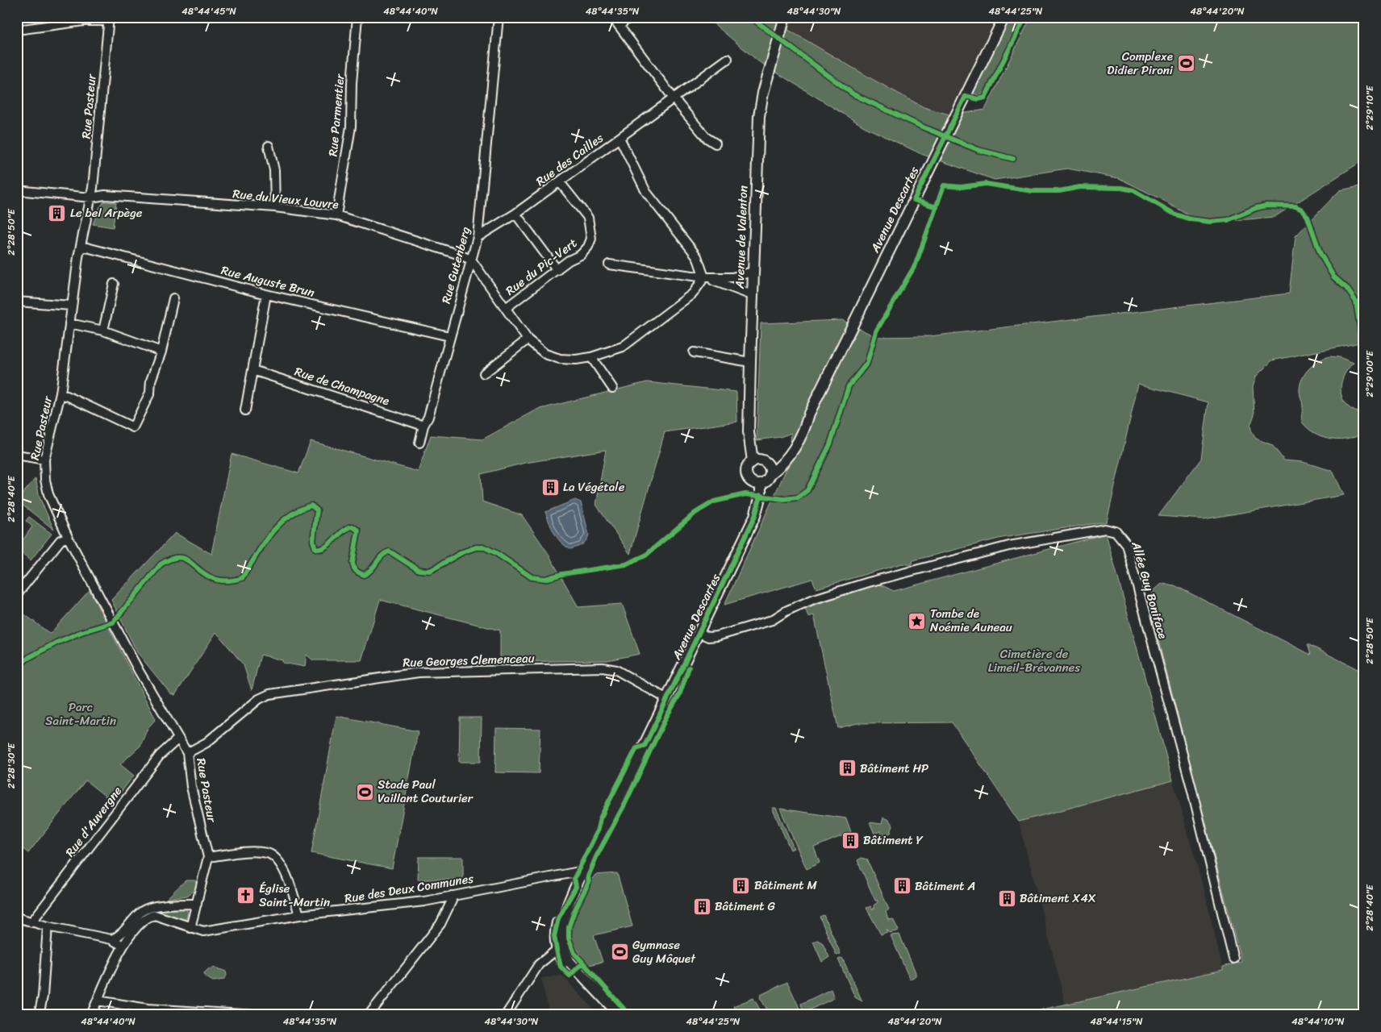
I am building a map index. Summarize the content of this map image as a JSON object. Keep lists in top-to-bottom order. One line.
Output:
{"streets":{"main road":["Avenue Descartes","Avenue de Valenton"],"street":["Rue Pasteur","Rue Parmentier","Rue des Cailles","Rue du Vieux Louvre","Rue Gutenberg","Rue du Pic-Vert","Rue Auguste Brun","Rue de Champagne","Allée Guy Boniface","Rue Georges Clemenceau","Rue d'Auvergne","Rue des Deux Communes"]},"crossings":[["Rue Pasteur","Rue du Vieux Louvre"],["Rue Pasteur","Rue Auguste Brun"],["Rue Pasteur","Rue Georges Clemenceau"],["Rue Pasteur","Rue d'Auvergne"],["Rue Pasteur","Rue des Deux Communes"],["Rue Parmentier","Rue du Vieux Louvre"],["Rue des Cailles","Rue Gutenberg"],["Rue des Cailles","Rue du Pic-Vert"],["Rue du Vieux Louvre","Rue Gutenberg"],["Avenue Descartes","Avenue de Valenton"],["Avenue Descartes","Allée Guy Boniface"],["Avenue Descartes","Rue Georges Clemenceau"],["Avenue Descartes","Rue des Deux Communes"],["Rue Gutenberg","Rue Auguste Brun"],["Rue Gutenberg","Rue de Champagne"]],"parks":["Cimetière de Limeil-Brévannes","Parc Saint-Martin"],"places":{"sports":["Complexe Didier Pironi","Stade Paul Vaillant Couturier","Gymnase Guy Môquet"],"building":["Le bel Arpège","La Végétale","Bâtiment HP","Bâtiment Y","Bâtiment M","Bâtiment A","Bâtiment X4X","Bâtiment G"],"place":["Tombe de Noémie Auneau"],"church":["Église Saint-Martin"]},"coordinates":["48°44'45\"N","48°44'40\"N","48°44'35\"N","48°44'30\"N","48°44'25\"N","48°44'20\"N","2°29'10\"E","2°28'50\"E","2°29'00\"E","2°28'40\"E","2°28'30\"E","48°44'15\"N","48°44'10\"N"]}
